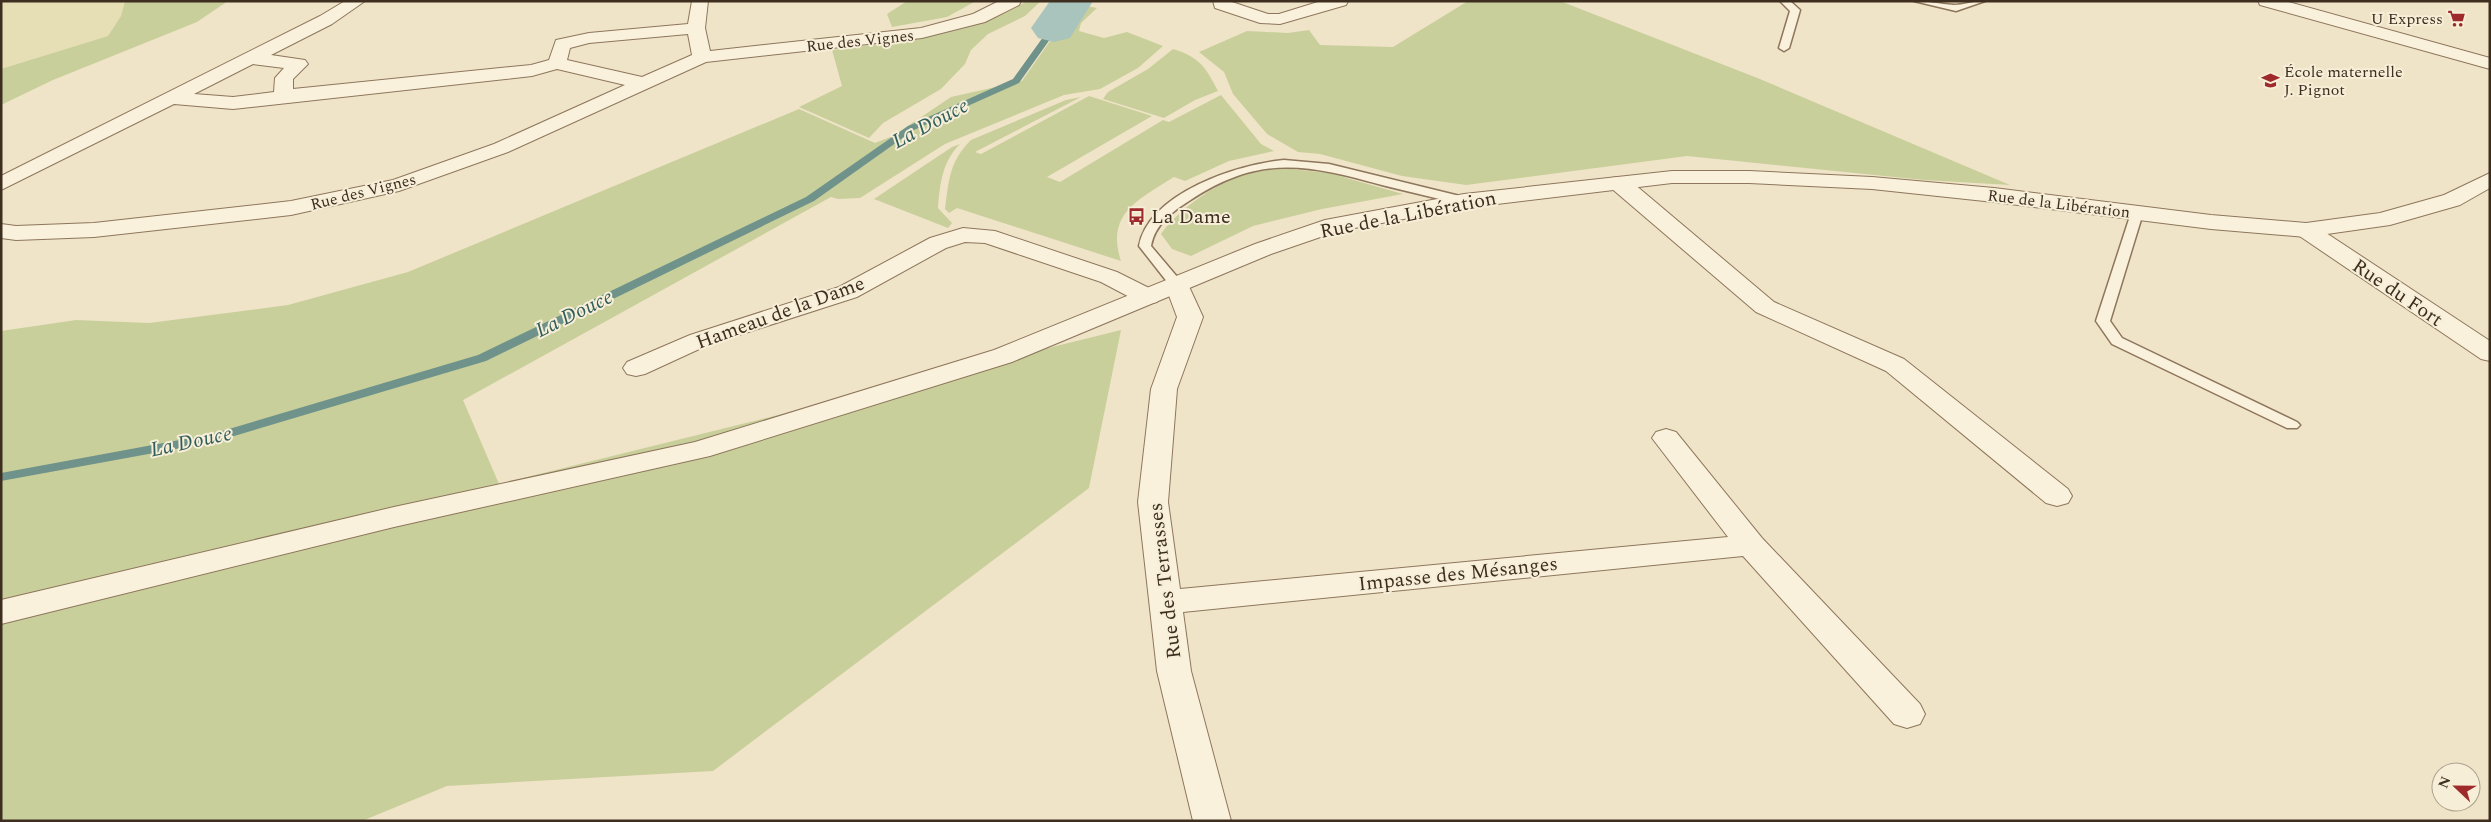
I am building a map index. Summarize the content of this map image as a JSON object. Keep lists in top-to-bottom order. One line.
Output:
{"streets":{"street":["Rue des Vignes","Rue de la Libération","Rue du Fort","Hameau de la Dame","Impasse des Mésanges","Rue des Terrasses"]},"crossings":[["Rue de la Libération","Rue du Fort"],["Rue de la Libération","Hameau de la Dame"],["Rue de la Libération","Rue des Terrasses"],["Impasse des Mésanges","Rue des Terrasses"]],"water":["La Douce"],"places":{"supermarket":["U Express"],"school or university":["École maternelle J. Pignot"],"bus stop":["La Dame"]},"north":"left"}
